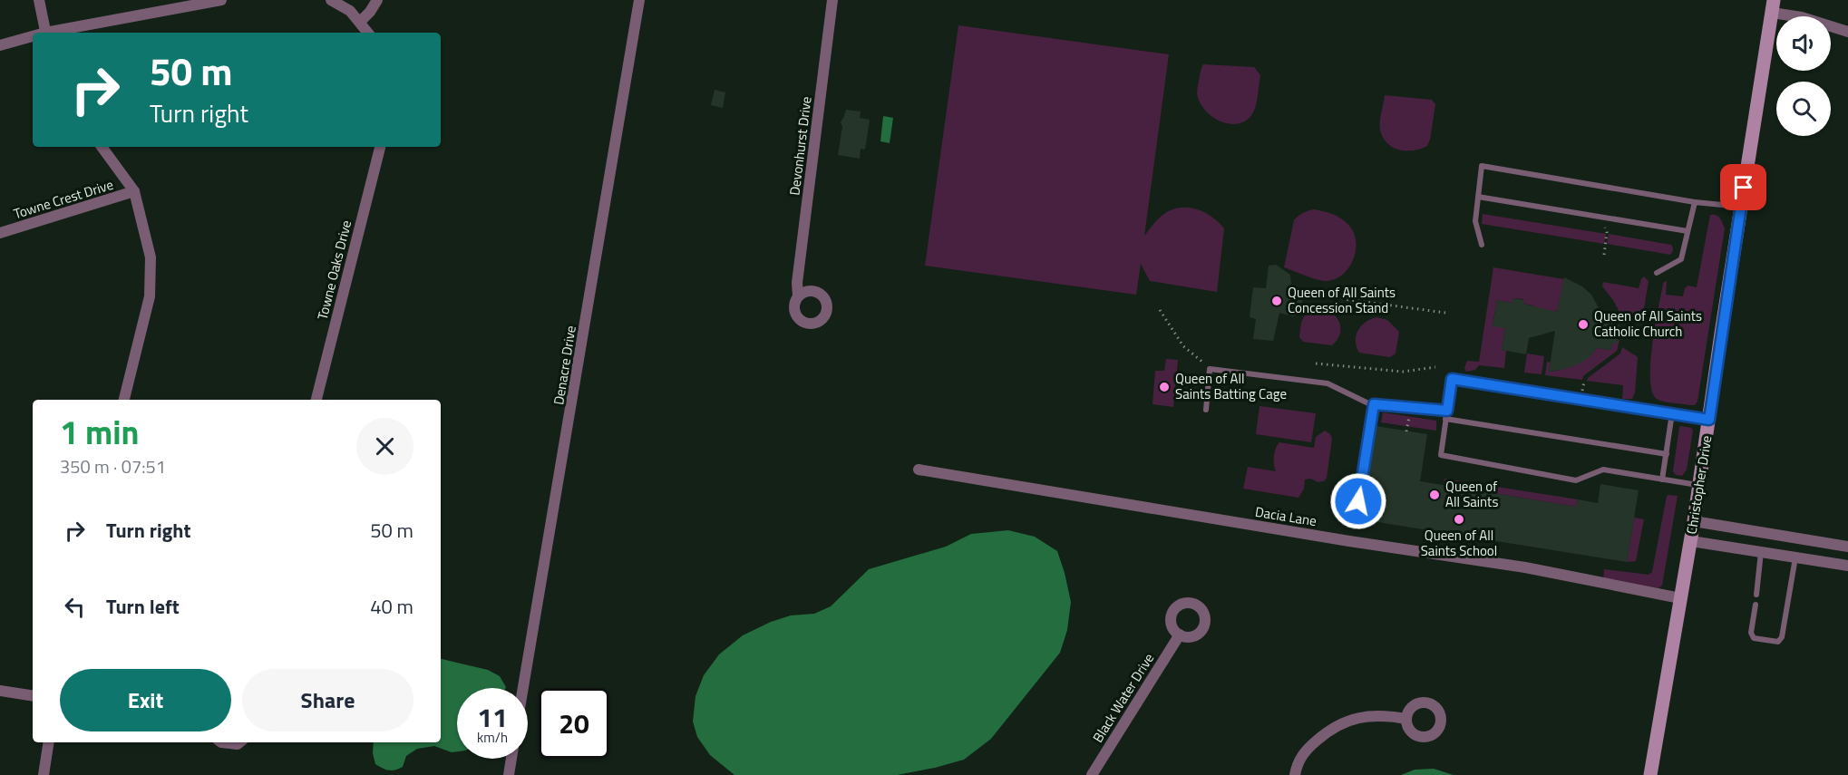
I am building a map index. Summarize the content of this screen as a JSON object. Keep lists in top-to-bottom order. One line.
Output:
{"streets":{"street":["Devonhurst Drive","Towne Crest Drive","Towne Oaks Drive","Denacre Drive","Christopher Drive","Dacia Lane","Black Water Drive"]},"crossings":[["Christopher Drive","Dacia Lane"]],"places":["Queen of All Saints Concession Stand","Queen of All Saints Catholic Church","Queen of All Saints Batting Cage","Queen of All Saints","Queen of All Saints School"],"page":{"turn":["50 m","Turn right"],"heading":["1 min","350 m · 07:51"],"list":[{"name":"Turn right","value":"50 m"},{"name":"Turn left","value":"40 m"}],"buttons":["Exit","Share"],"speed":"11 km/h","limit":"20"}}
